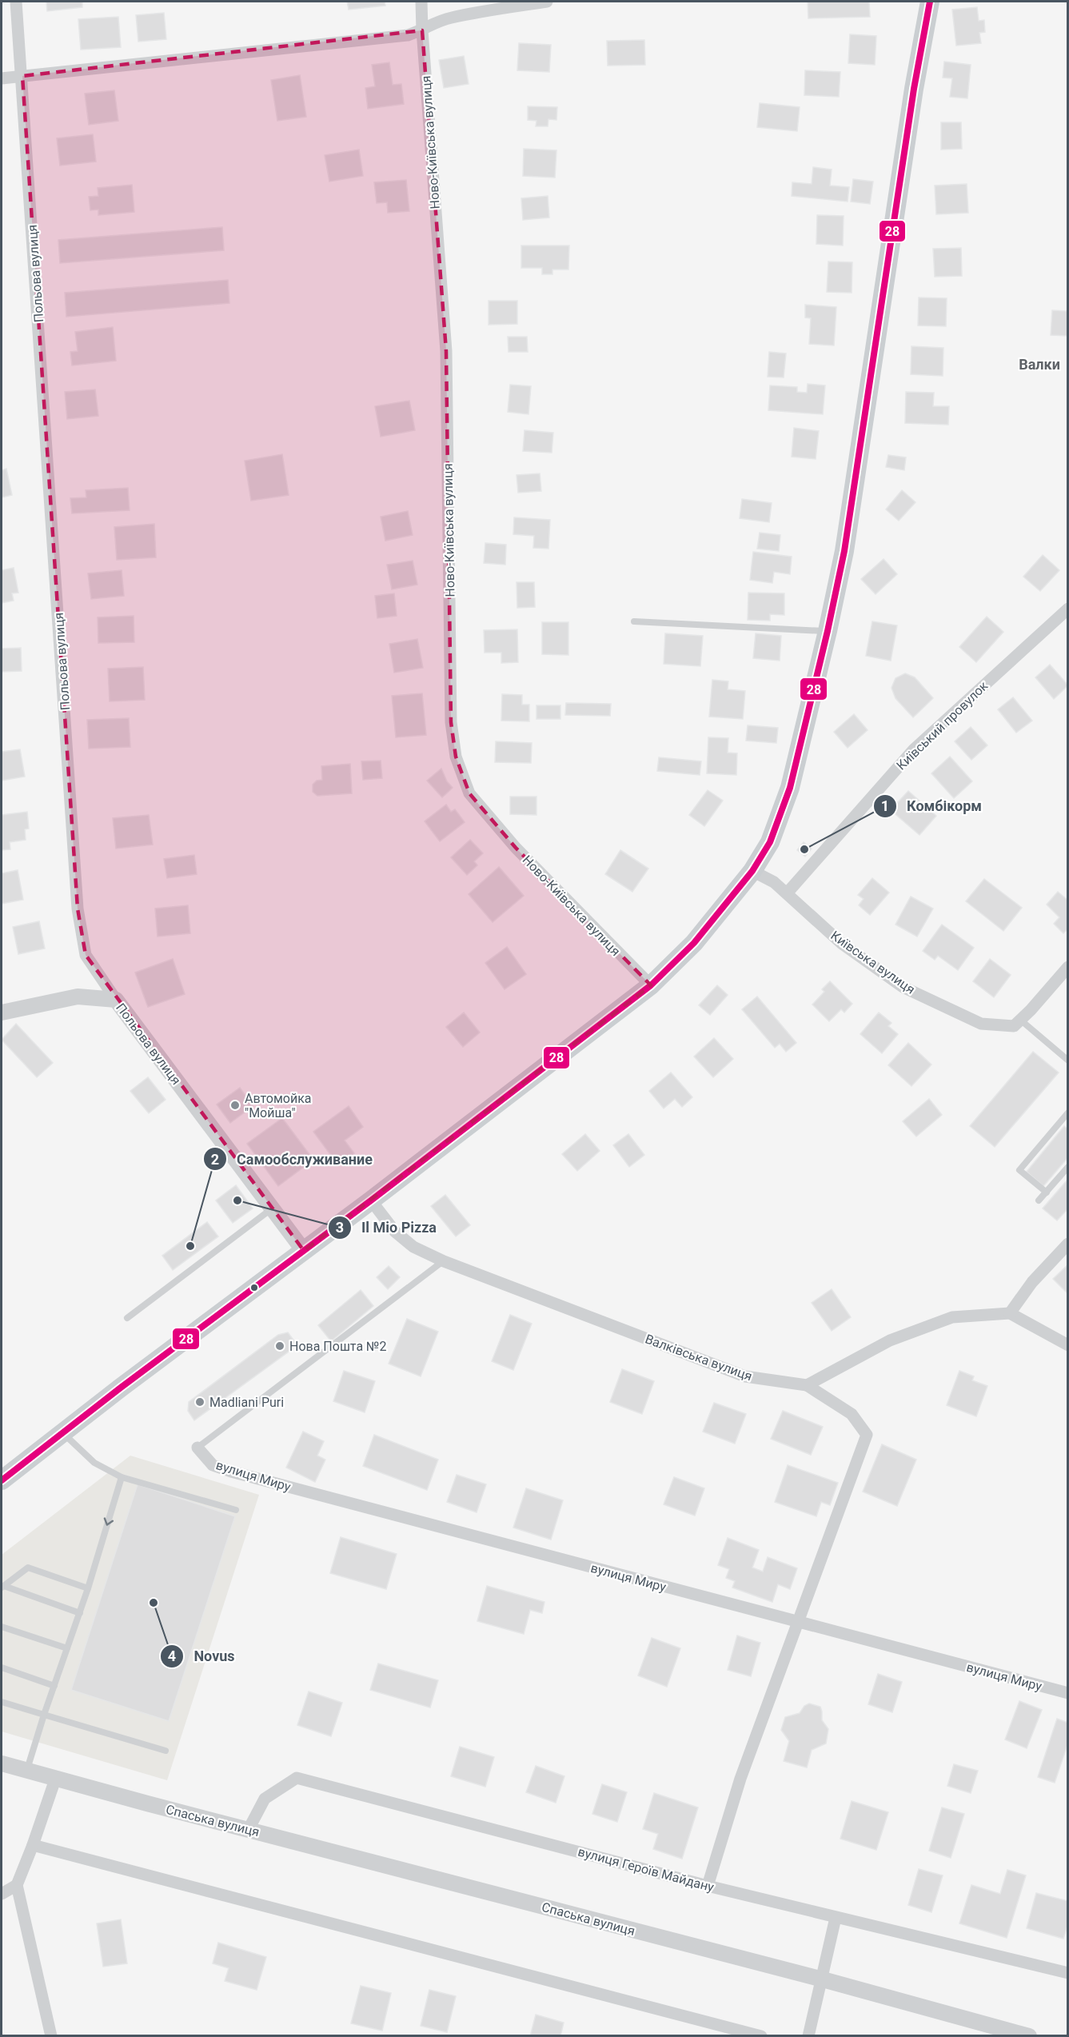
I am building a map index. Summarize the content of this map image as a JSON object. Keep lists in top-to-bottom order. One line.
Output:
{"streets":{"street":["Ново-Київська вулиця","Польова вулиця","Київський провулок","Київська вулиця","Валківська вулиця","вулиця Миру","Спаська вулиця","вулиця Героїв Майдану"]},"crossings":[["Київський провулок","Київська вулиця"],["Спаська вулиця","вулиця Героїв Майдану"]],"districts":["Валки"],"places":["Комбікорм","Автомойка \"Мойша\"","Il Mio Pizza","Самообслуживание","Нова Пошта №2","Madliani Puri","Novus"],"lines":["transit line 28"]}
